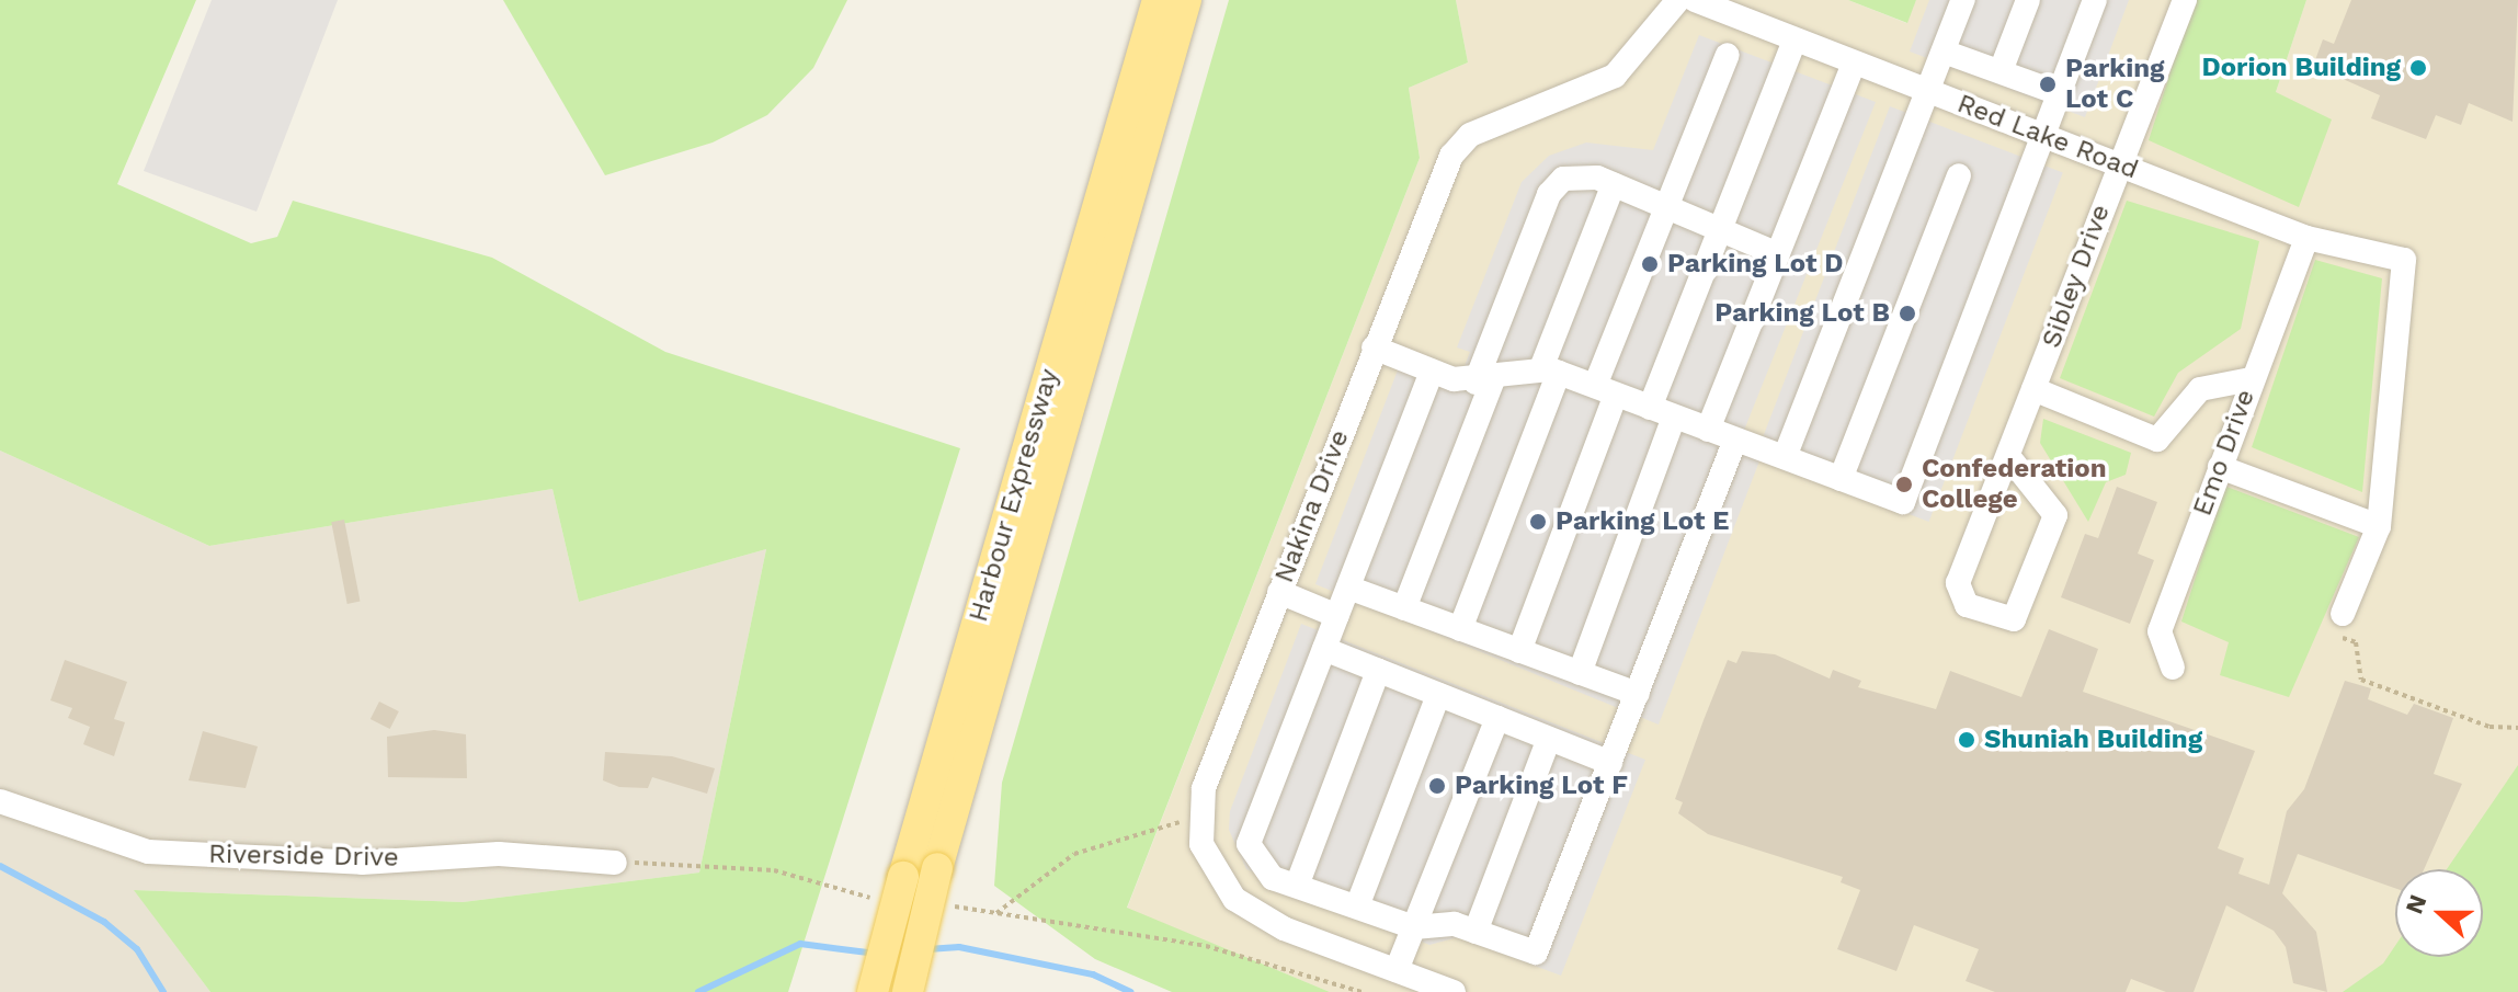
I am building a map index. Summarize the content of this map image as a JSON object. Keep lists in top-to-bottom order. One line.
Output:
{"streets":{"main road":["Harbour Expressway"],"street":["Red Lake Road","Sibley Drive","Emo Drive","Nakina Drive","Riverside Drive"]},"crossings":[["Red Lake Road","Sibley Drive"],["Red Lake Road","Emo Drive"]],"places":["Dorion Building","Parking Lot C","Parking Lot D","Parking Lot B","Confederation College","Parking Lot E","Shuniah Building","Parking Lot F"],"north":"left"}
